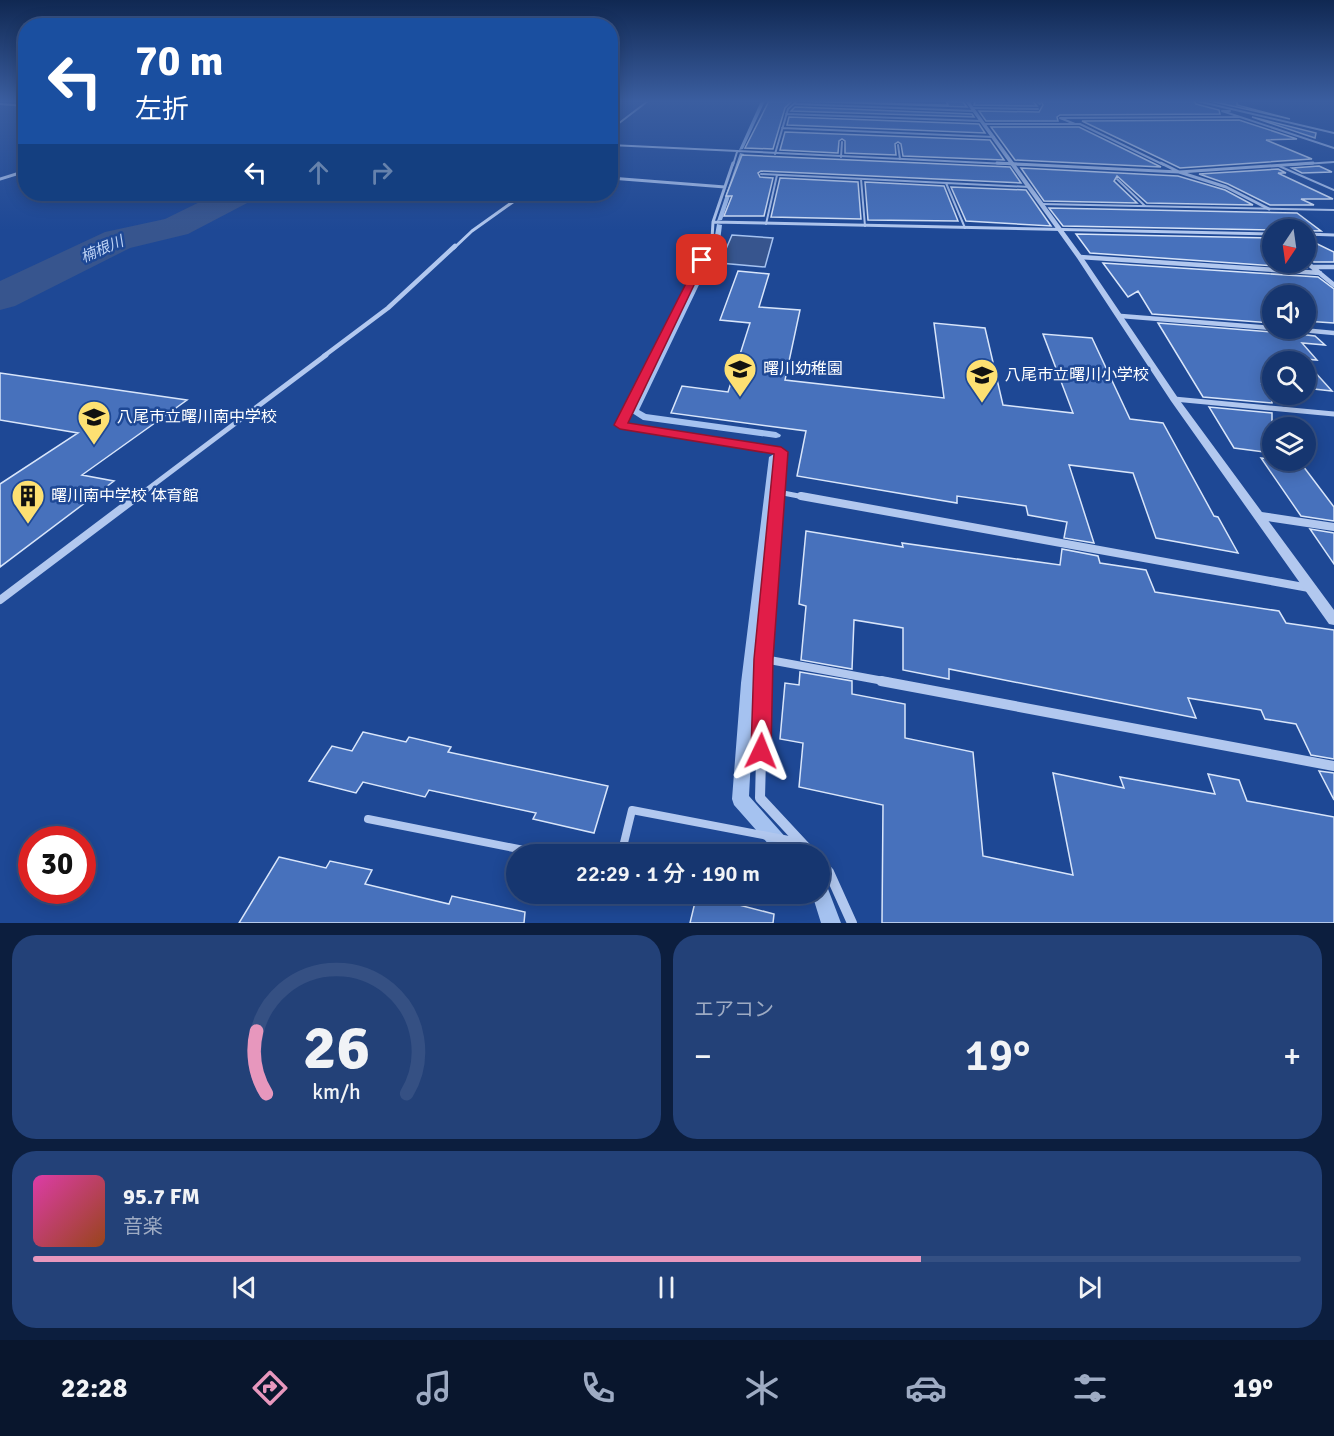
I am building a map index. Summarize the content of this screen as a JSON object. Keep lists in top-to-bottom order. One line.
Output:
{"water":["楠根川"],"places":{"school or university":["曙川幼稚園","八尾市立曙川小学校","八尾市立曙川南中学校"],"building":["曙川南中学校 体育館"]},"north":"bottom","page":{"turn":["70 m","左折"],"limit":"30","trip":"22:29 · 1 分 · 190 m","tile":"エアコン","heat":["−","19°","+"],"song":["95.7 FM","音楽"],"tabs":["22:28","19°"],"gauge":["26","km/h"]}}
